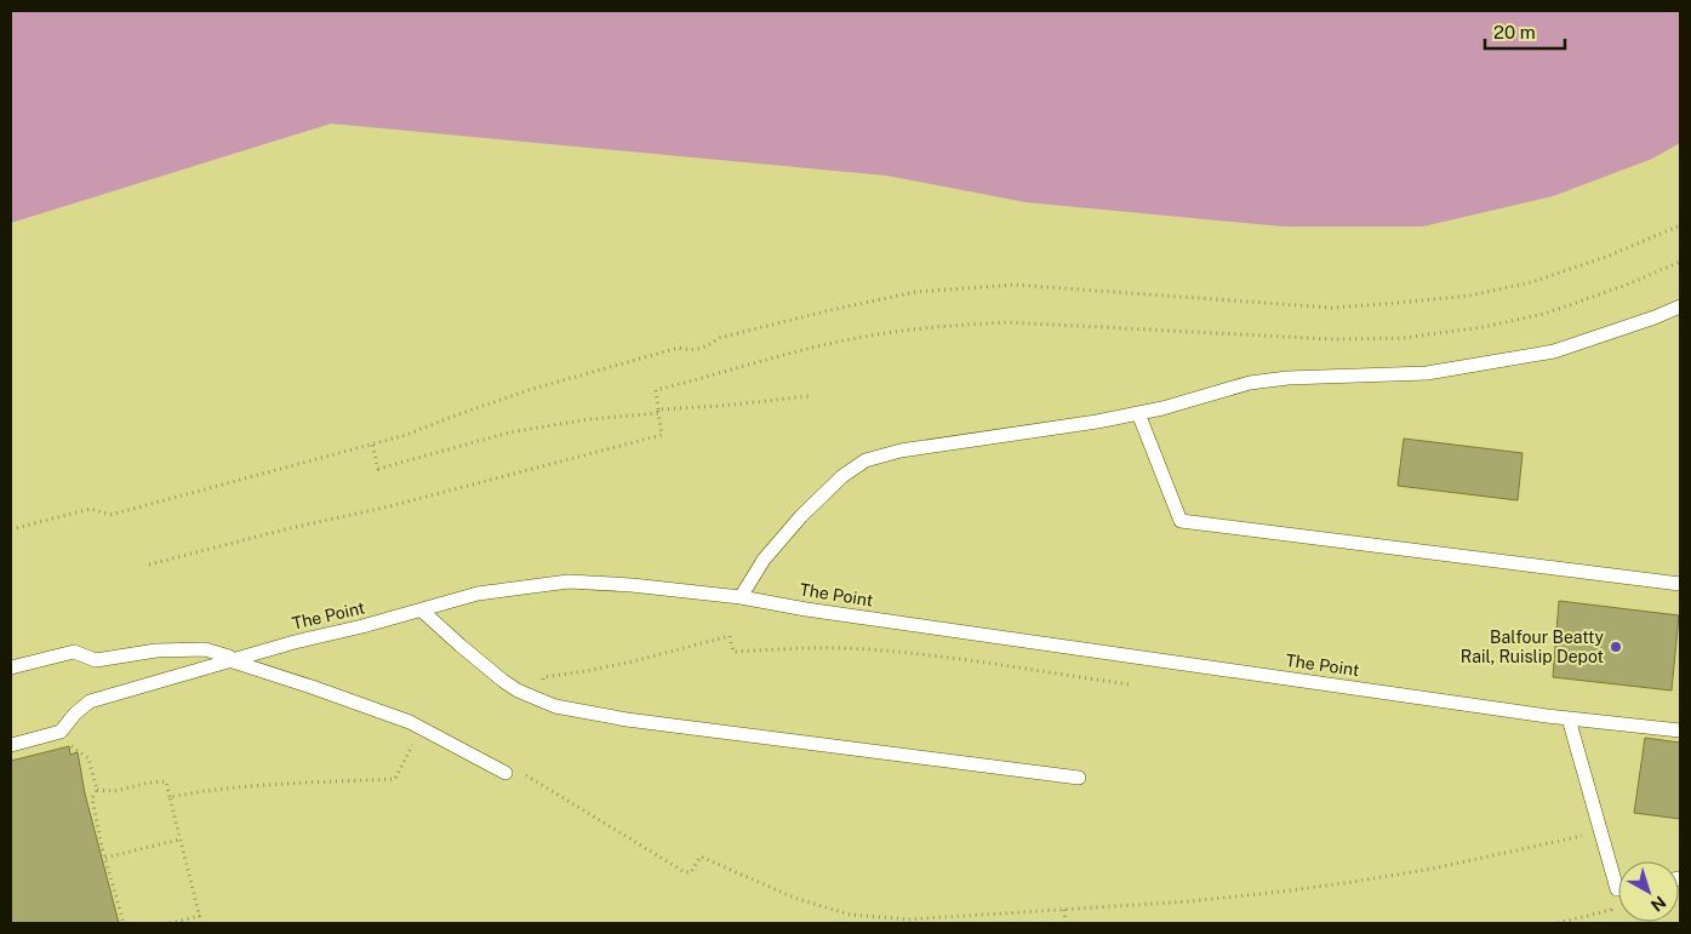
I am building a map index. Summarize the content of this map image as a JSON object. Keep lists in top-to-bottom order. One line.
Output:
{"streets":{"lane":["The Point"]},"places":["Balfour Beatty Rail, Ruislip Depot"],"scale_bar":"20 m","north":"bottom right"}
